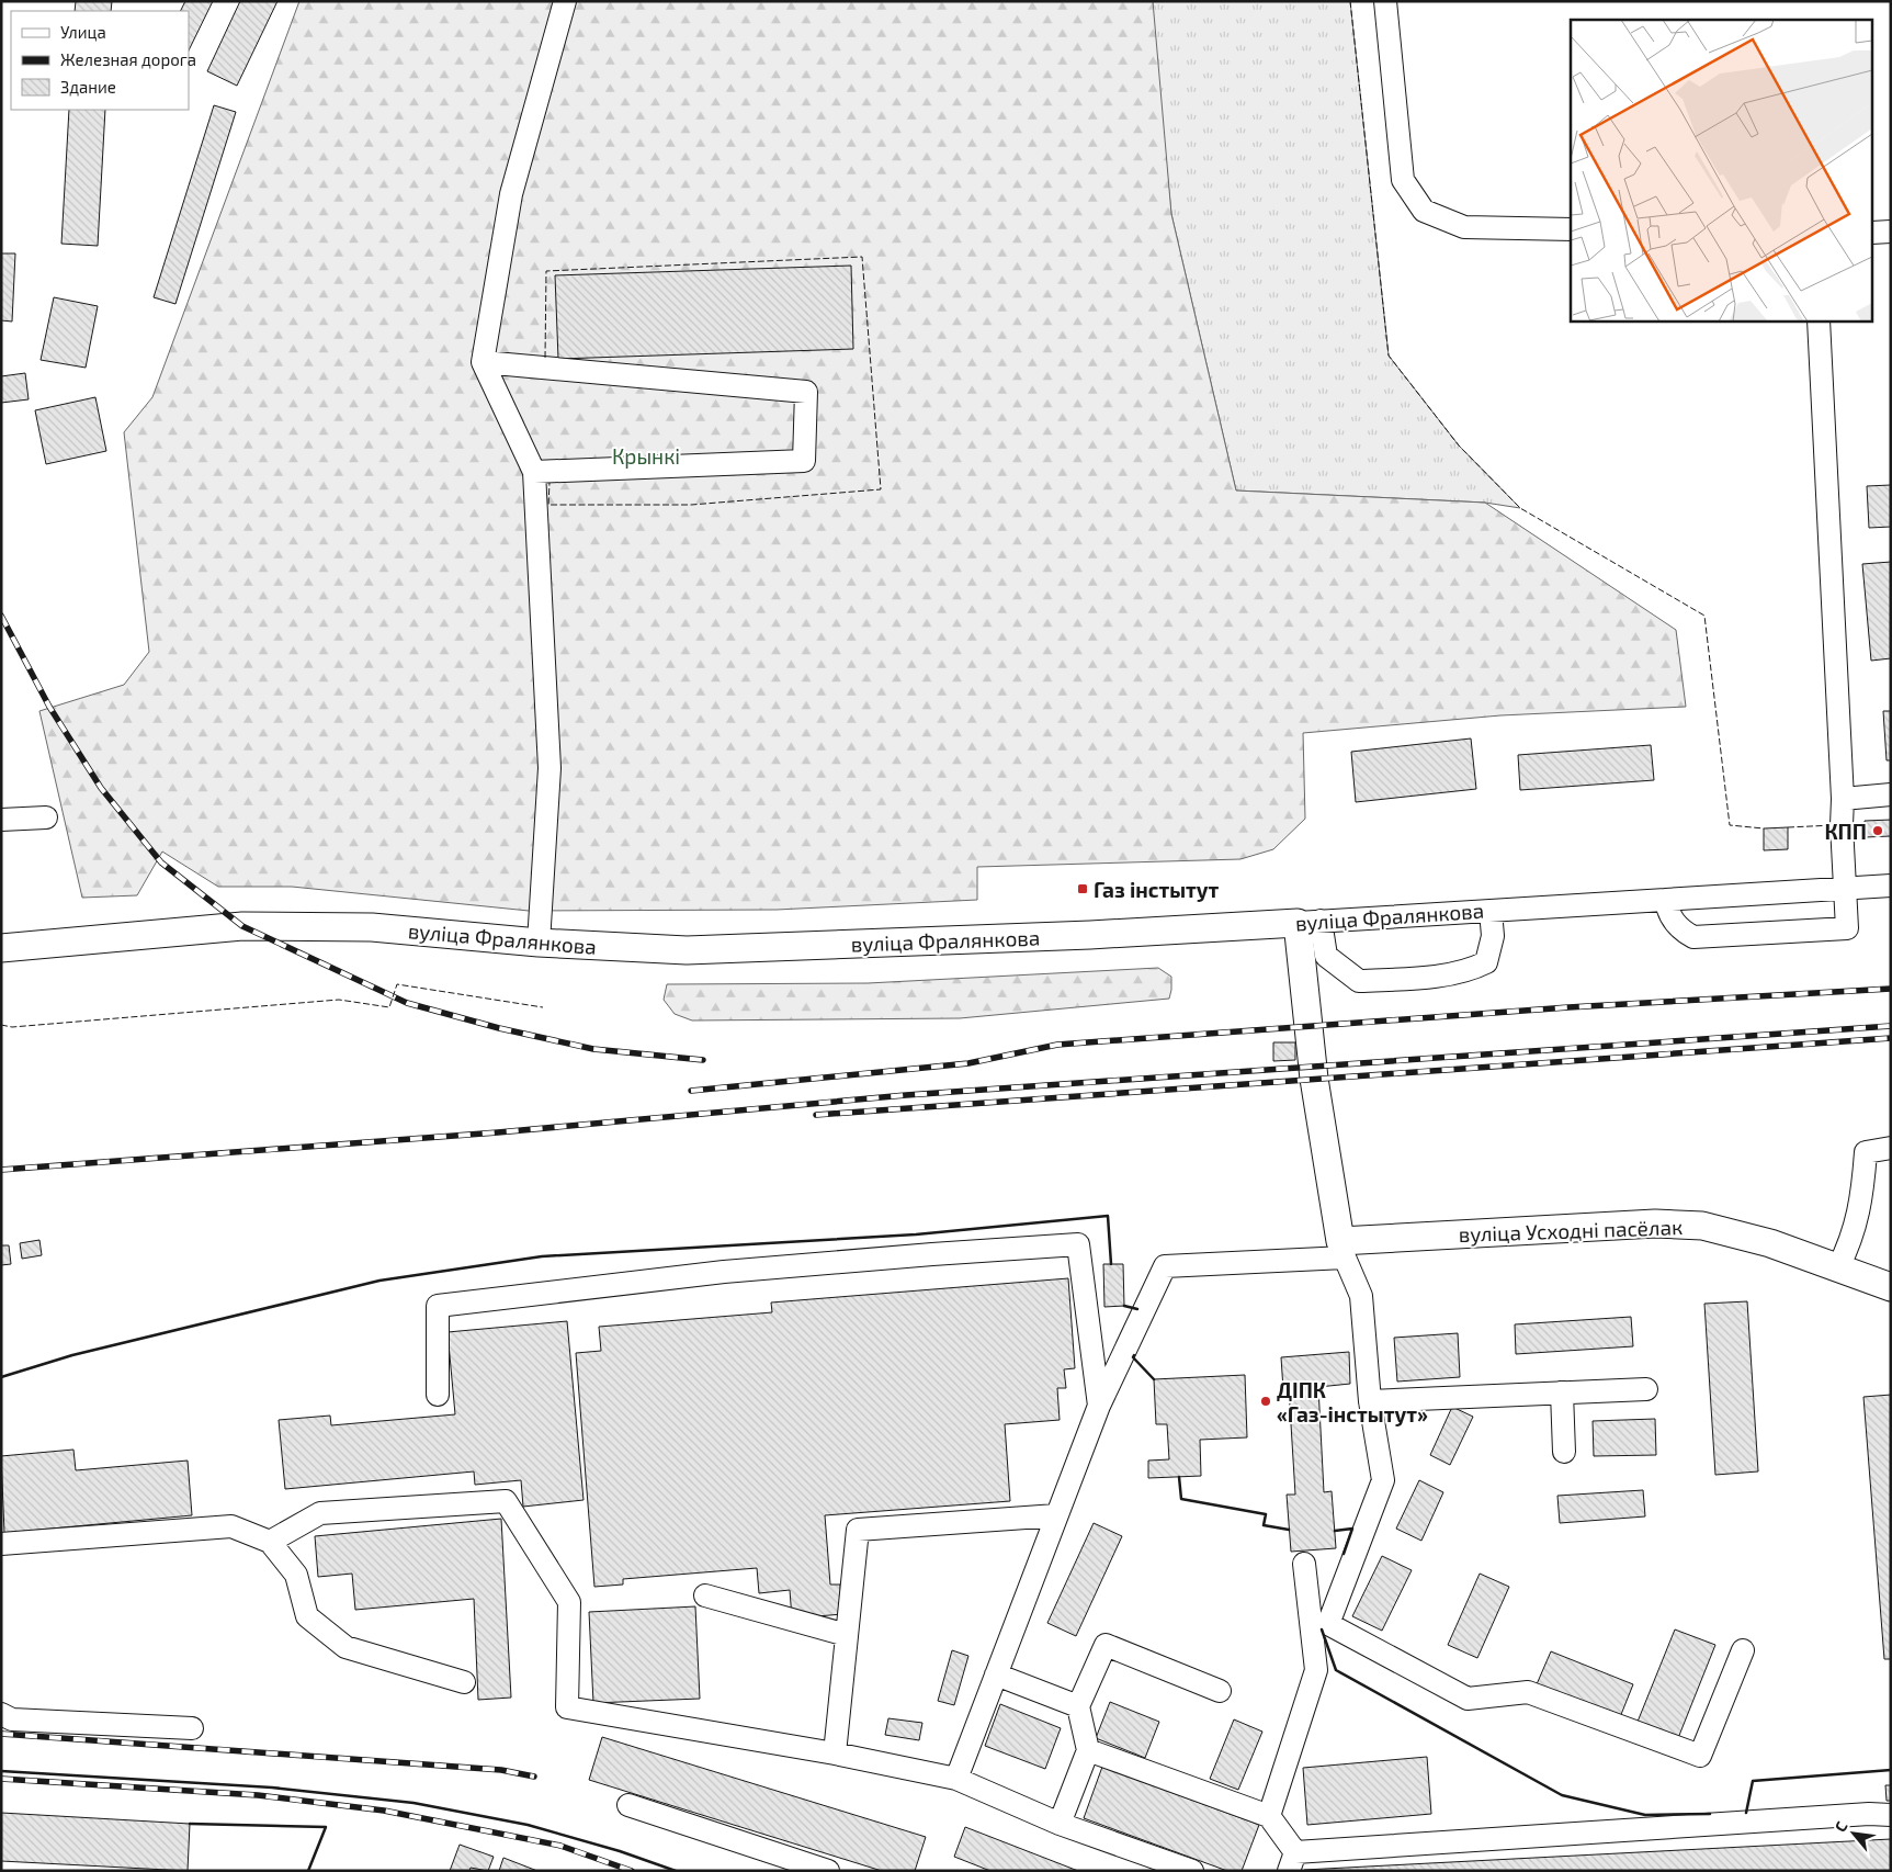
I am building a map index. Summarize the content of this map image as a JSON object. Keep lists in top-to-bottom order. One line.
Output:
{"streets":{"main road":["вуліца Фралянкова","вуліца Усходні пасёлак"]},"parks":["Крынкі"],"places":{"other":["КПП","ДІПК «Газ-інстытут»"],"transit":["Газ інстытут"]},"legend":["Улица","Железная дорога","Здание"],"north":"top left"}
